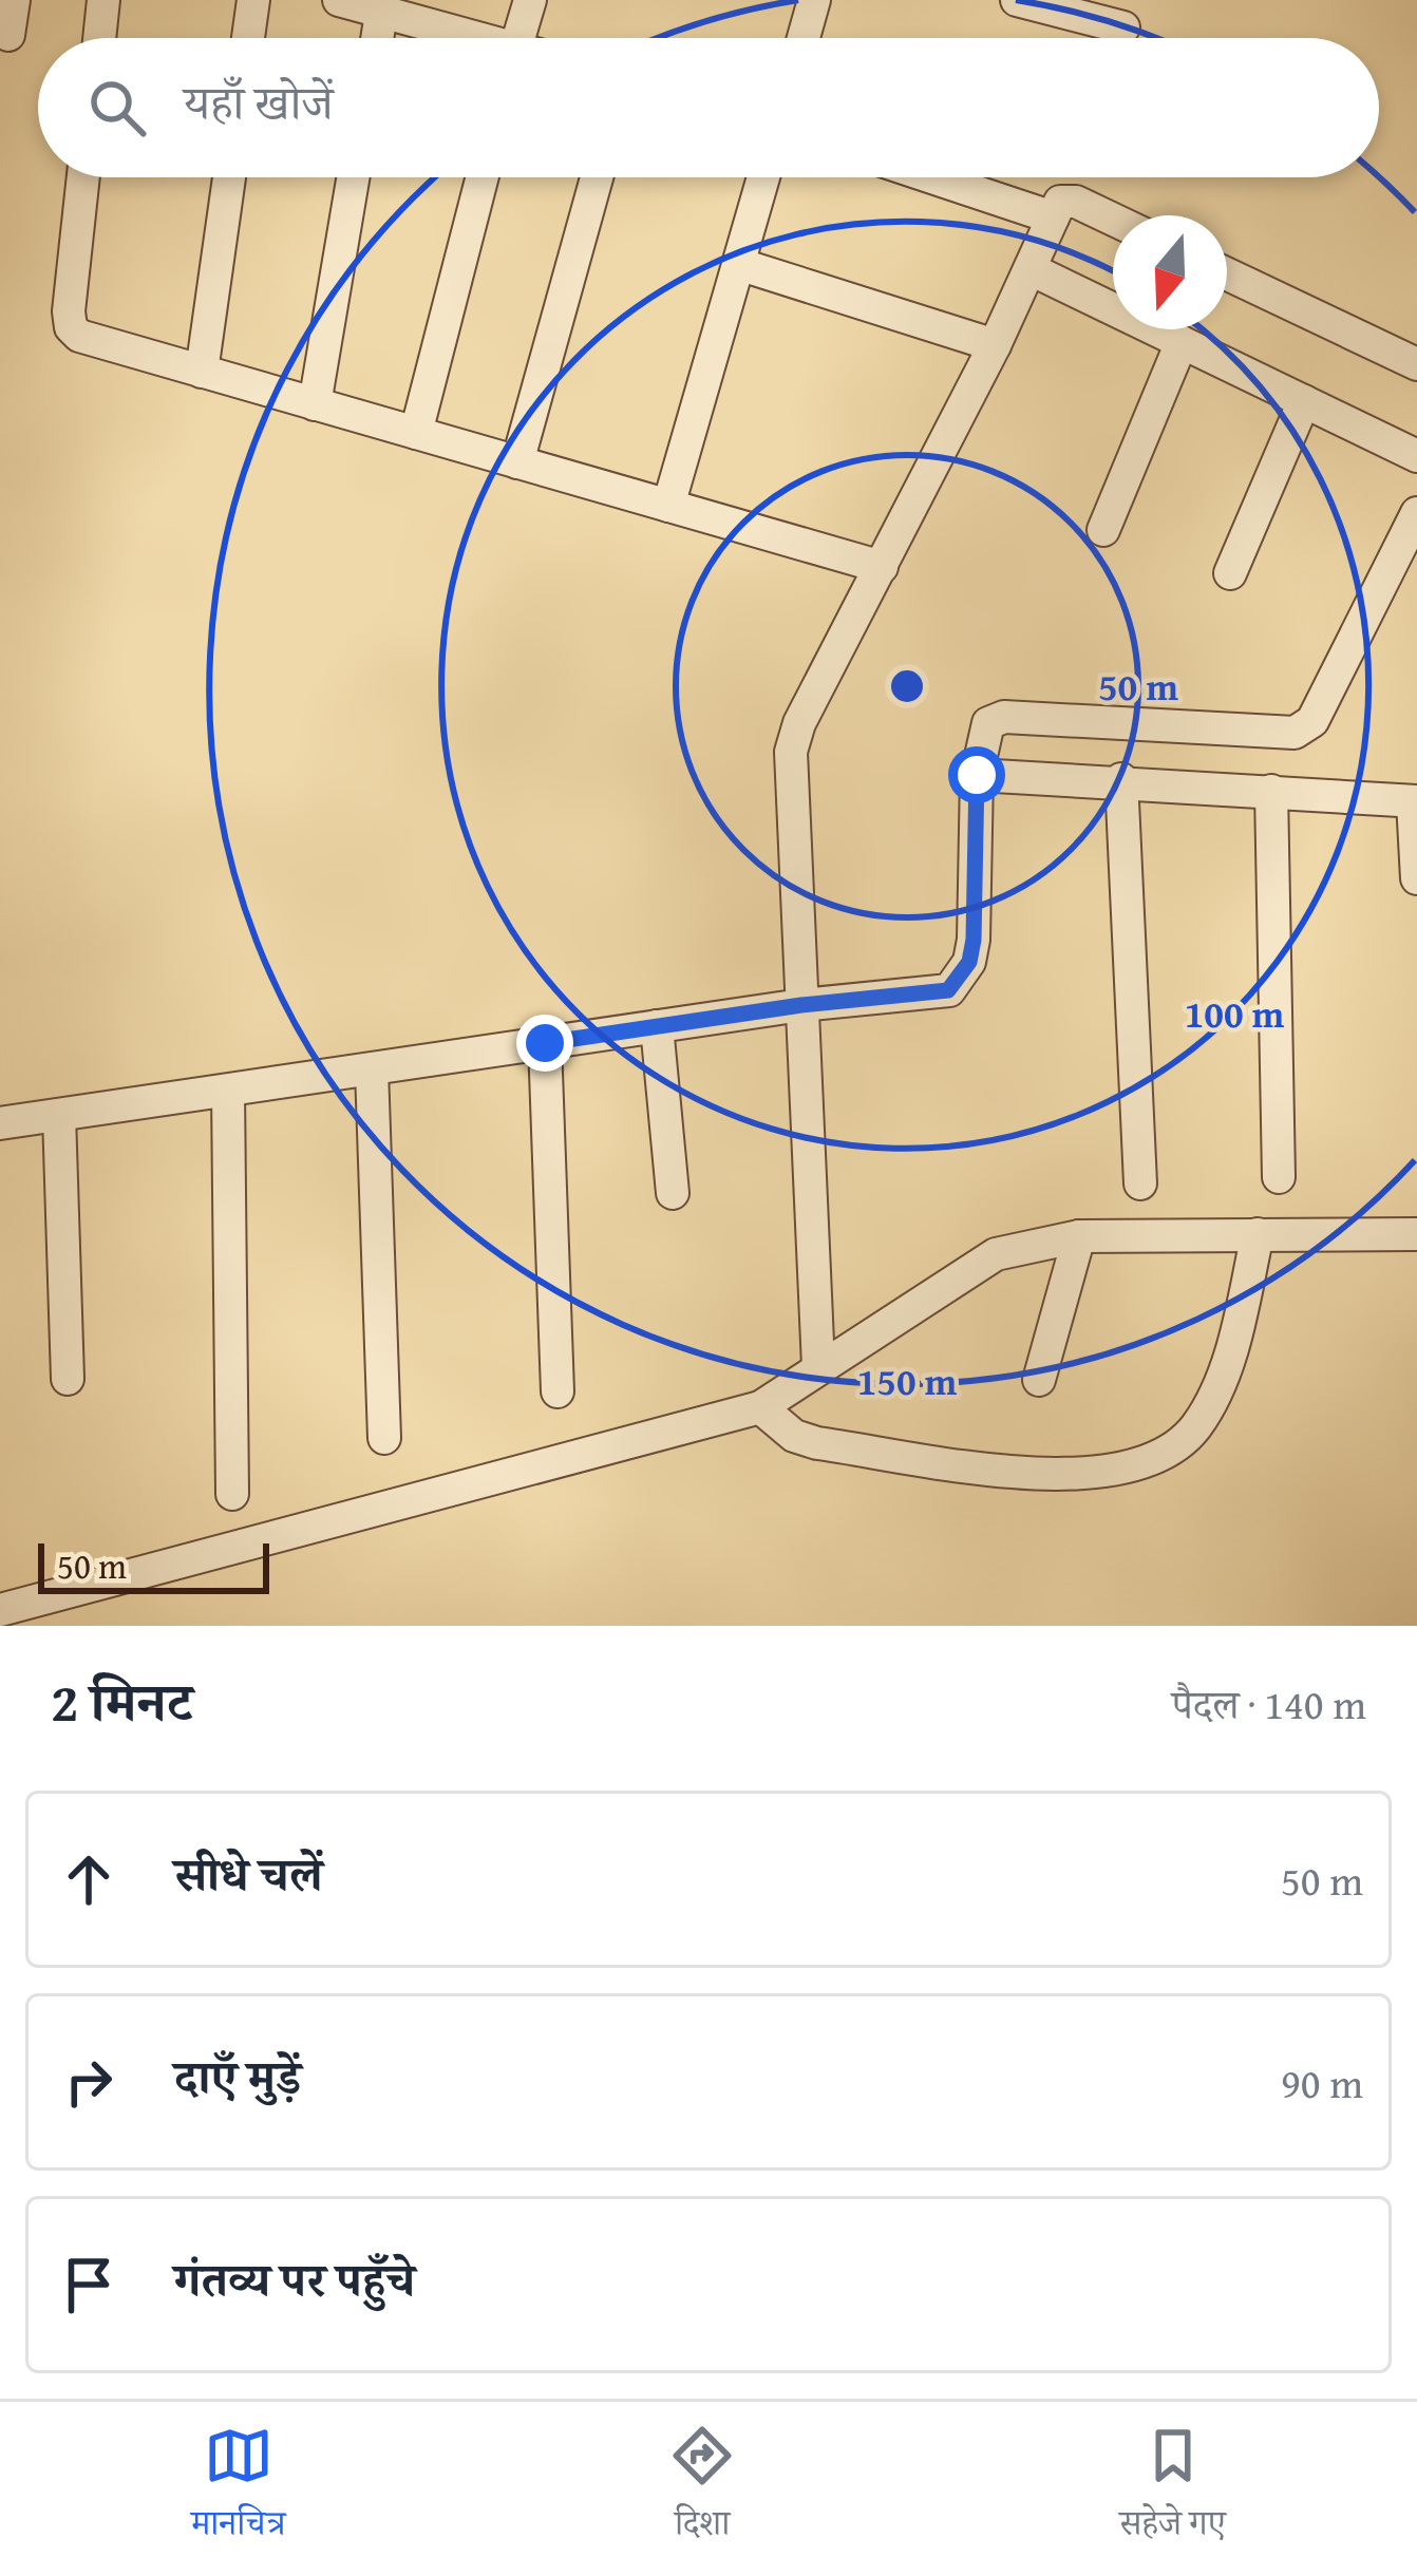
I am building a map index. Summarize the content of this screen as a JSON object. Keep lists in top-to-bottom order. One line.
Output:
{"scale_bar":"50 m","north":"bottom","page":{"search":"यहाँ खोजें","scale":"50 m","heading":["2 मिनट","पैदल · 140 m"],"list":[["सीधे चलें","50 m"],["दाएँ मुड़ें","90 m"],"गंतव्य पर पहुँचे"],"nav":["मानचित्र","दिशा","सहेजे गए"]},"rings":["50 m","100 m","150 m"]}
